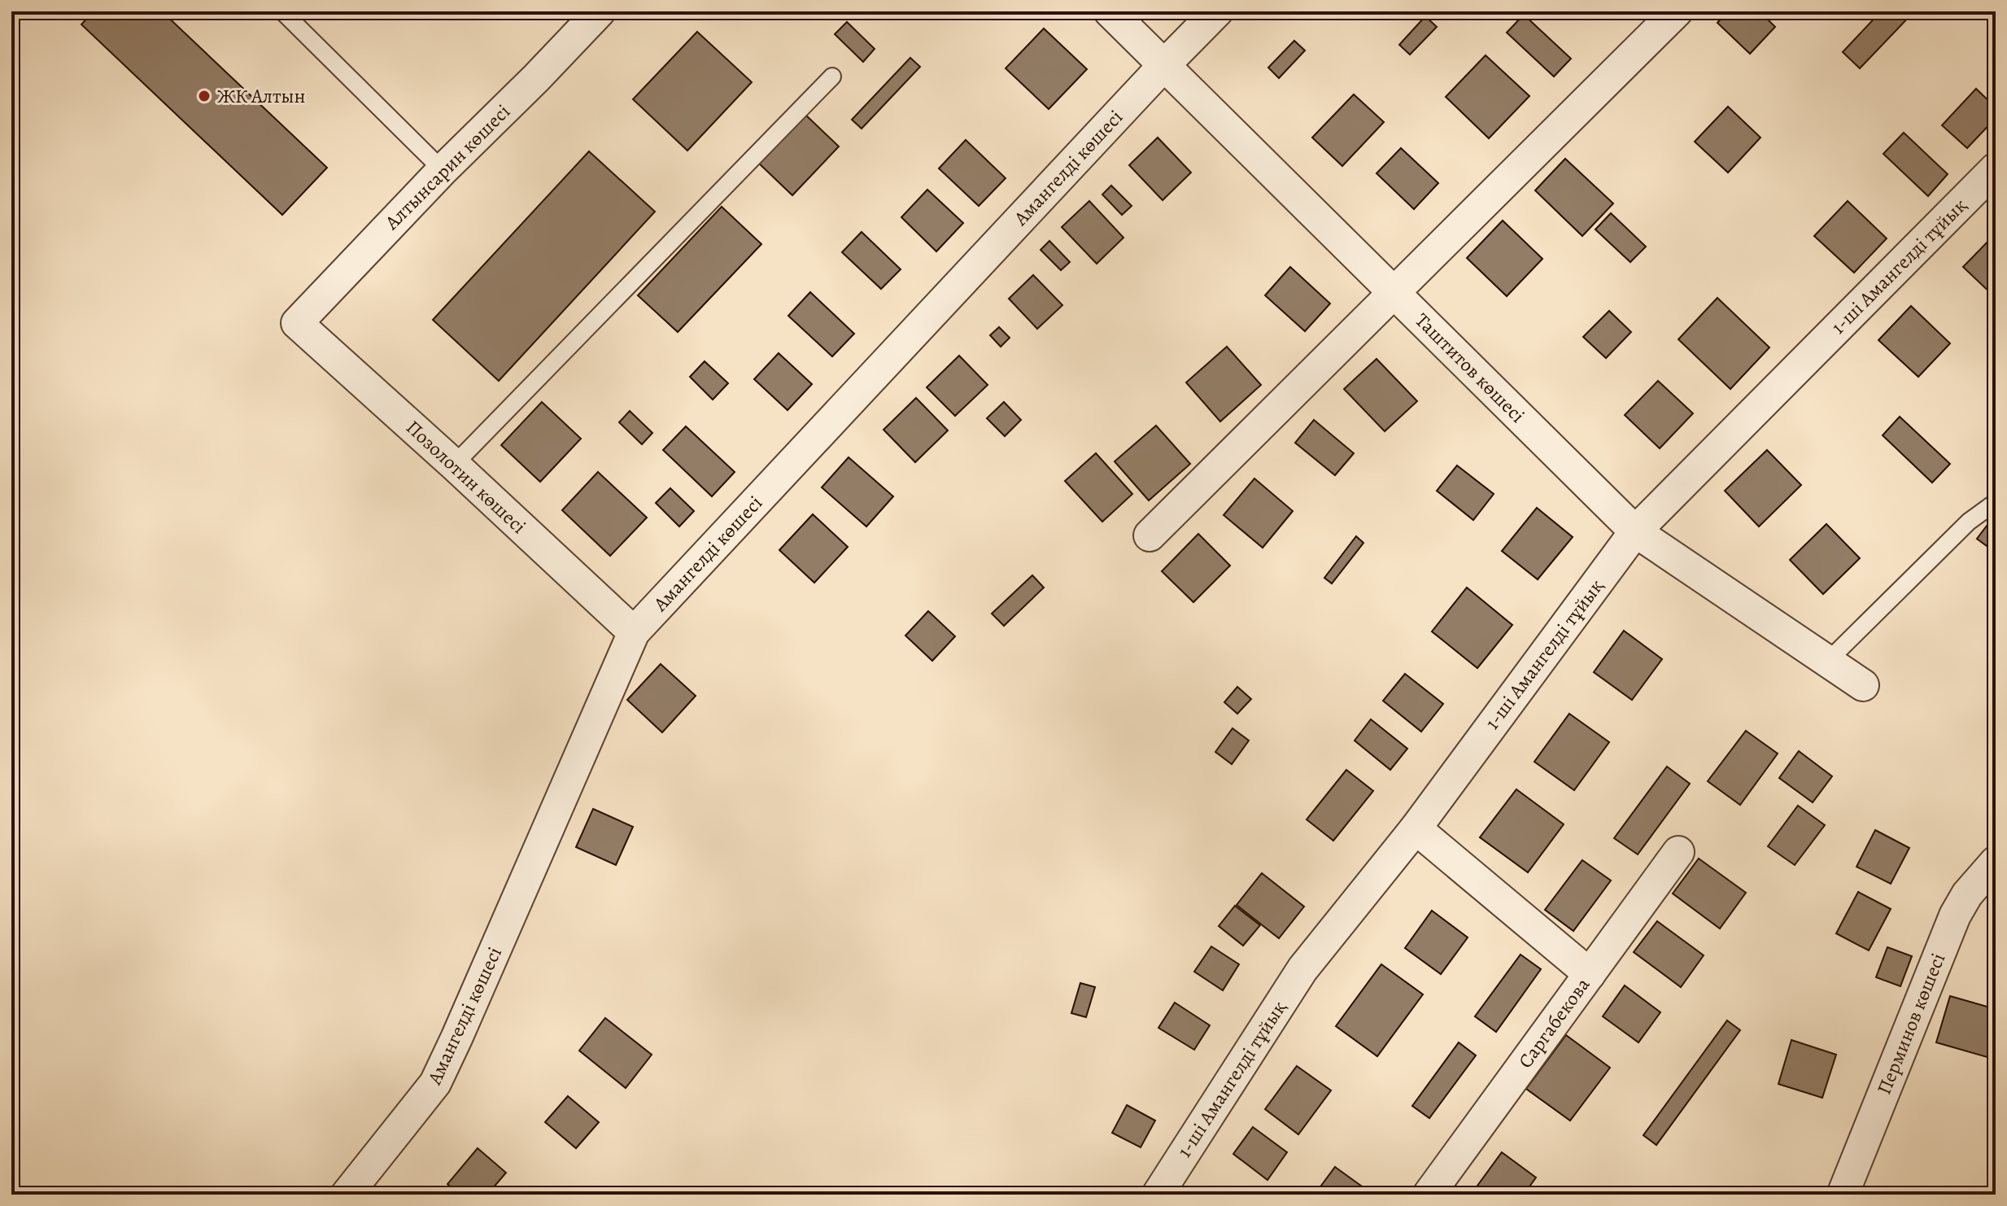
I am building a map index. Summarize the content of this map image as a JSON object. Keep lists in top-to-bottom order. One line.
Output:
{"streets":{"street":["Алтынсарин көшесі","Амангелді көшесі","1-ші Амангелді тұйық","Таштитов көшесі","Позолотин көшесі","Саргабекова","Перминов көшесі"]},"crossings":[["Алтынсарин көшесі","Позолотин көшесі"],["Амангелді көшесі","Таштитов көшесі"],["Амангелді көшесі","Позолотин көшесі"],["1-ші Амангелді тұйық","Таштитов көшесі"]],"places":["ЖК Алтын"]}
